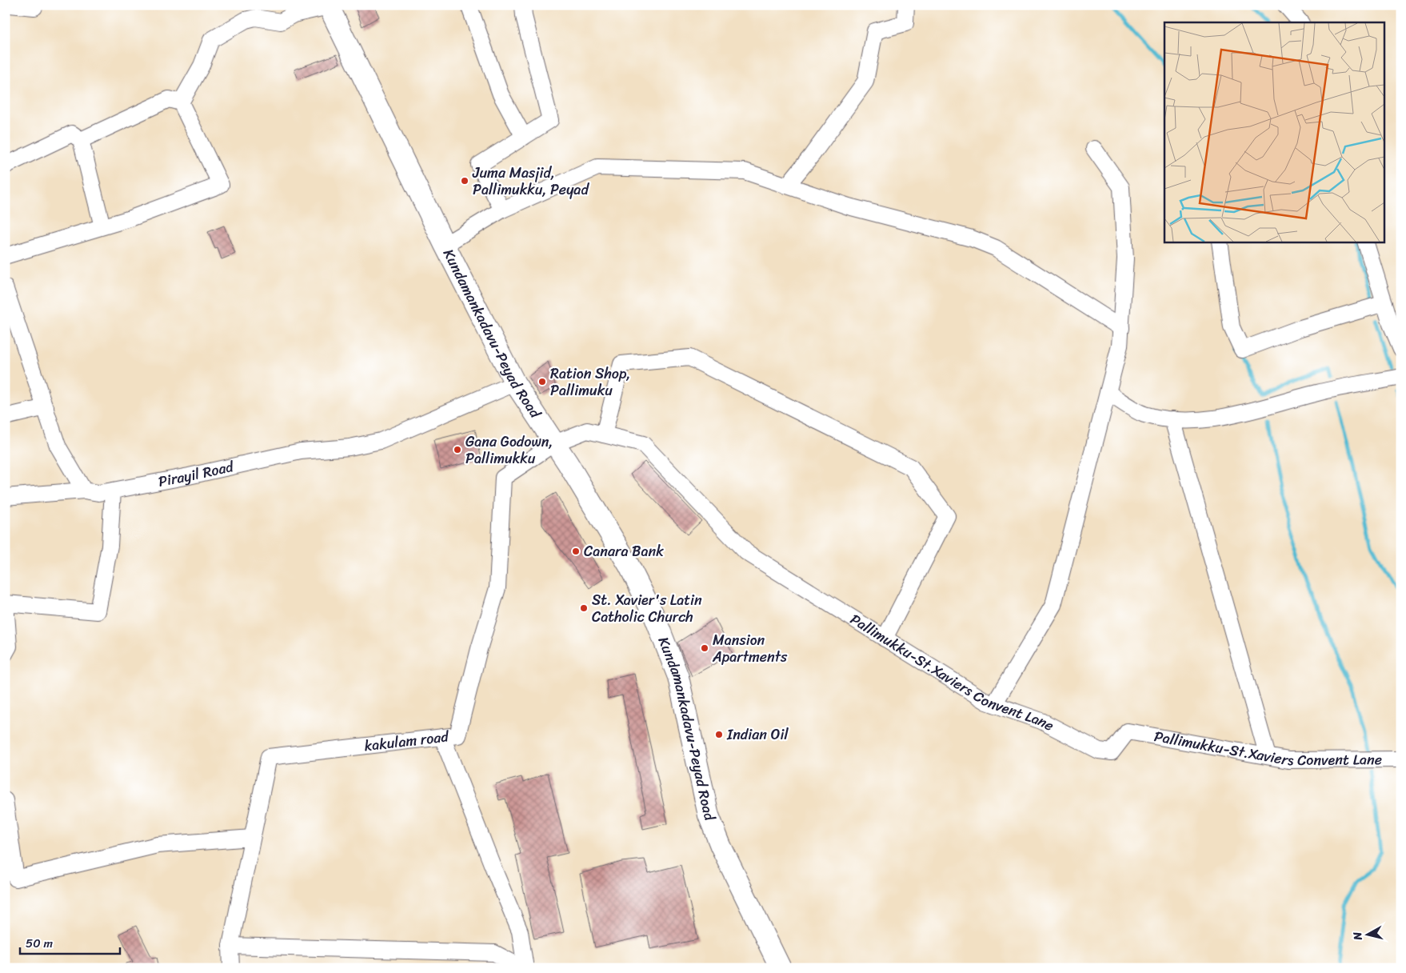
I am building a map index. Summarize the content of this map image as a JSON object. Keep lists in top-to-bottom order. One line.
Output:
{"streets":{"main road":["Kundamankadavu-Peyad Road"],"street":["Pirayil Road","Pallimukku-St.Xaviers Convent Lane","kakulam road"]},"crossings":[["Kundamankadavu-Peyad Road","Pirayil Road"],["Kundamankadavu-Peyad Road","Pallimukku-St.Xaviers Convent Lane"],["Kundamankadavu-Peyad Road","kakulam road"],["Pallimukku-St.Xaviers Convent Lane","kakulam road"]],"places":["Juma Masjid, Pallimukku, Peyad","Ration Shop, Pallimuku","Gana Godown, Pallimukku","Canara Bank","St. Xavier's Latin Catholic Church","Mansion Apartments","Indian Oil"],"scale_bar":"50 m","north":"left"}
